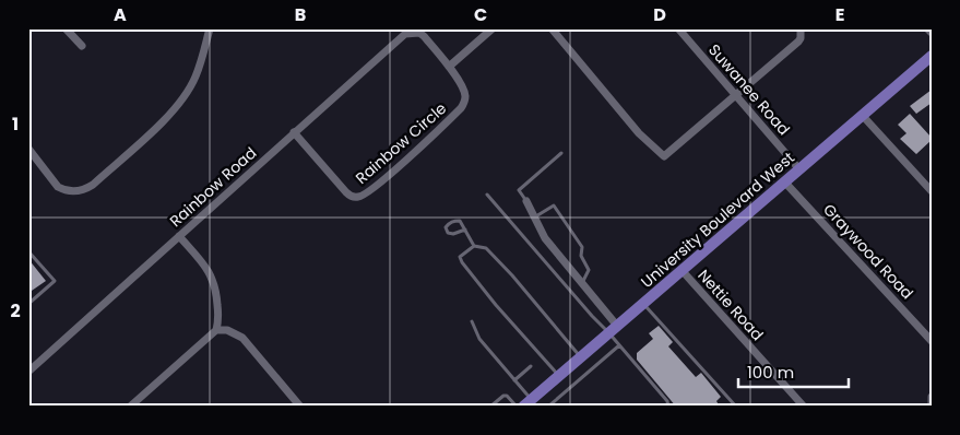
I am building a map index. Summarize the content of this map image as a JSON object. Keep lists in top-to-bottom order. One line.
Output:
{"streets":{"main road":["University Boulevard West"],"street":["Suwanee Road","Rainbow Circle","Rainbow Road","Graywood Road","Nettie Road"]},"crossings":[["Suwanee Road","University Boulevard West"],["Rainbow Circle","Rainbow Road"],["University Boulevard West","Graywood Road"],["University Boulevard West","Nettie Road"]],"scale_bar":"100 m","grid":{"columns":["A","B","C","D","E"],"rows":["1","2"]}}
